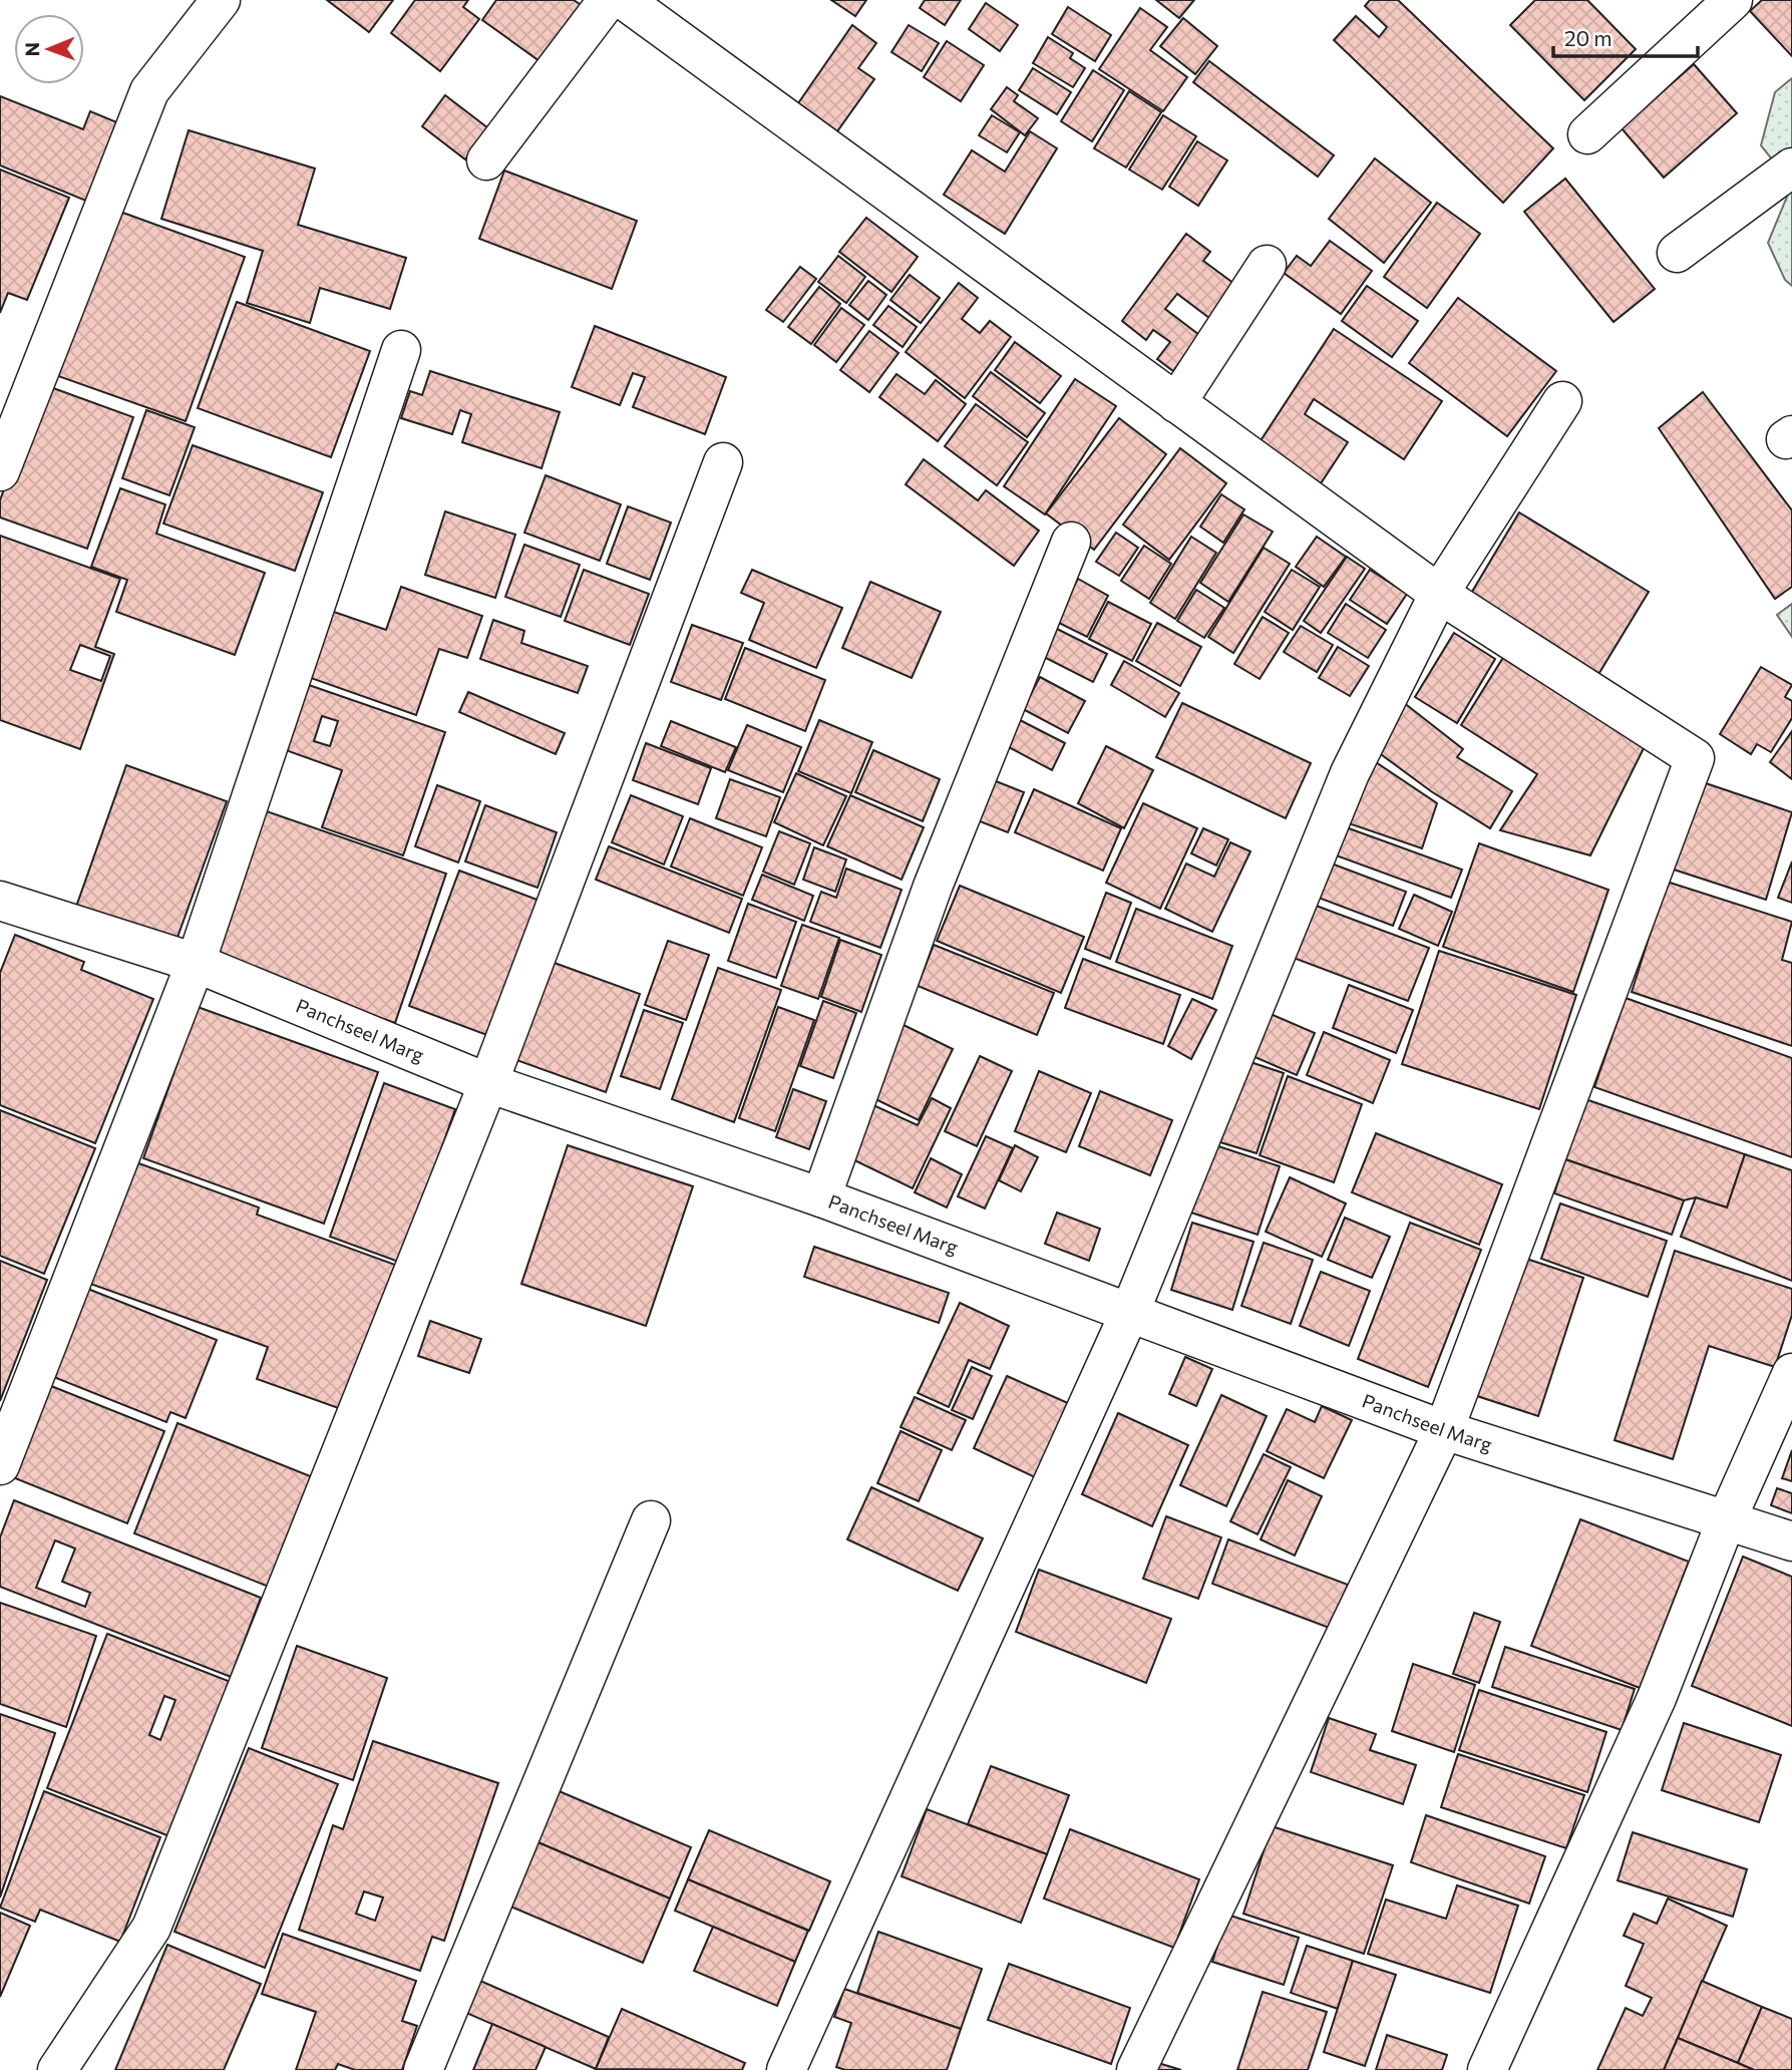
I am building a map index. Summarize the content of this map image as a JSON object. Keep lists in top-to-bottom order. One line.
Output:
{"streets":{"street":["Panchseel Marg"]},"scale_bar":"20 m","north":"left"}
